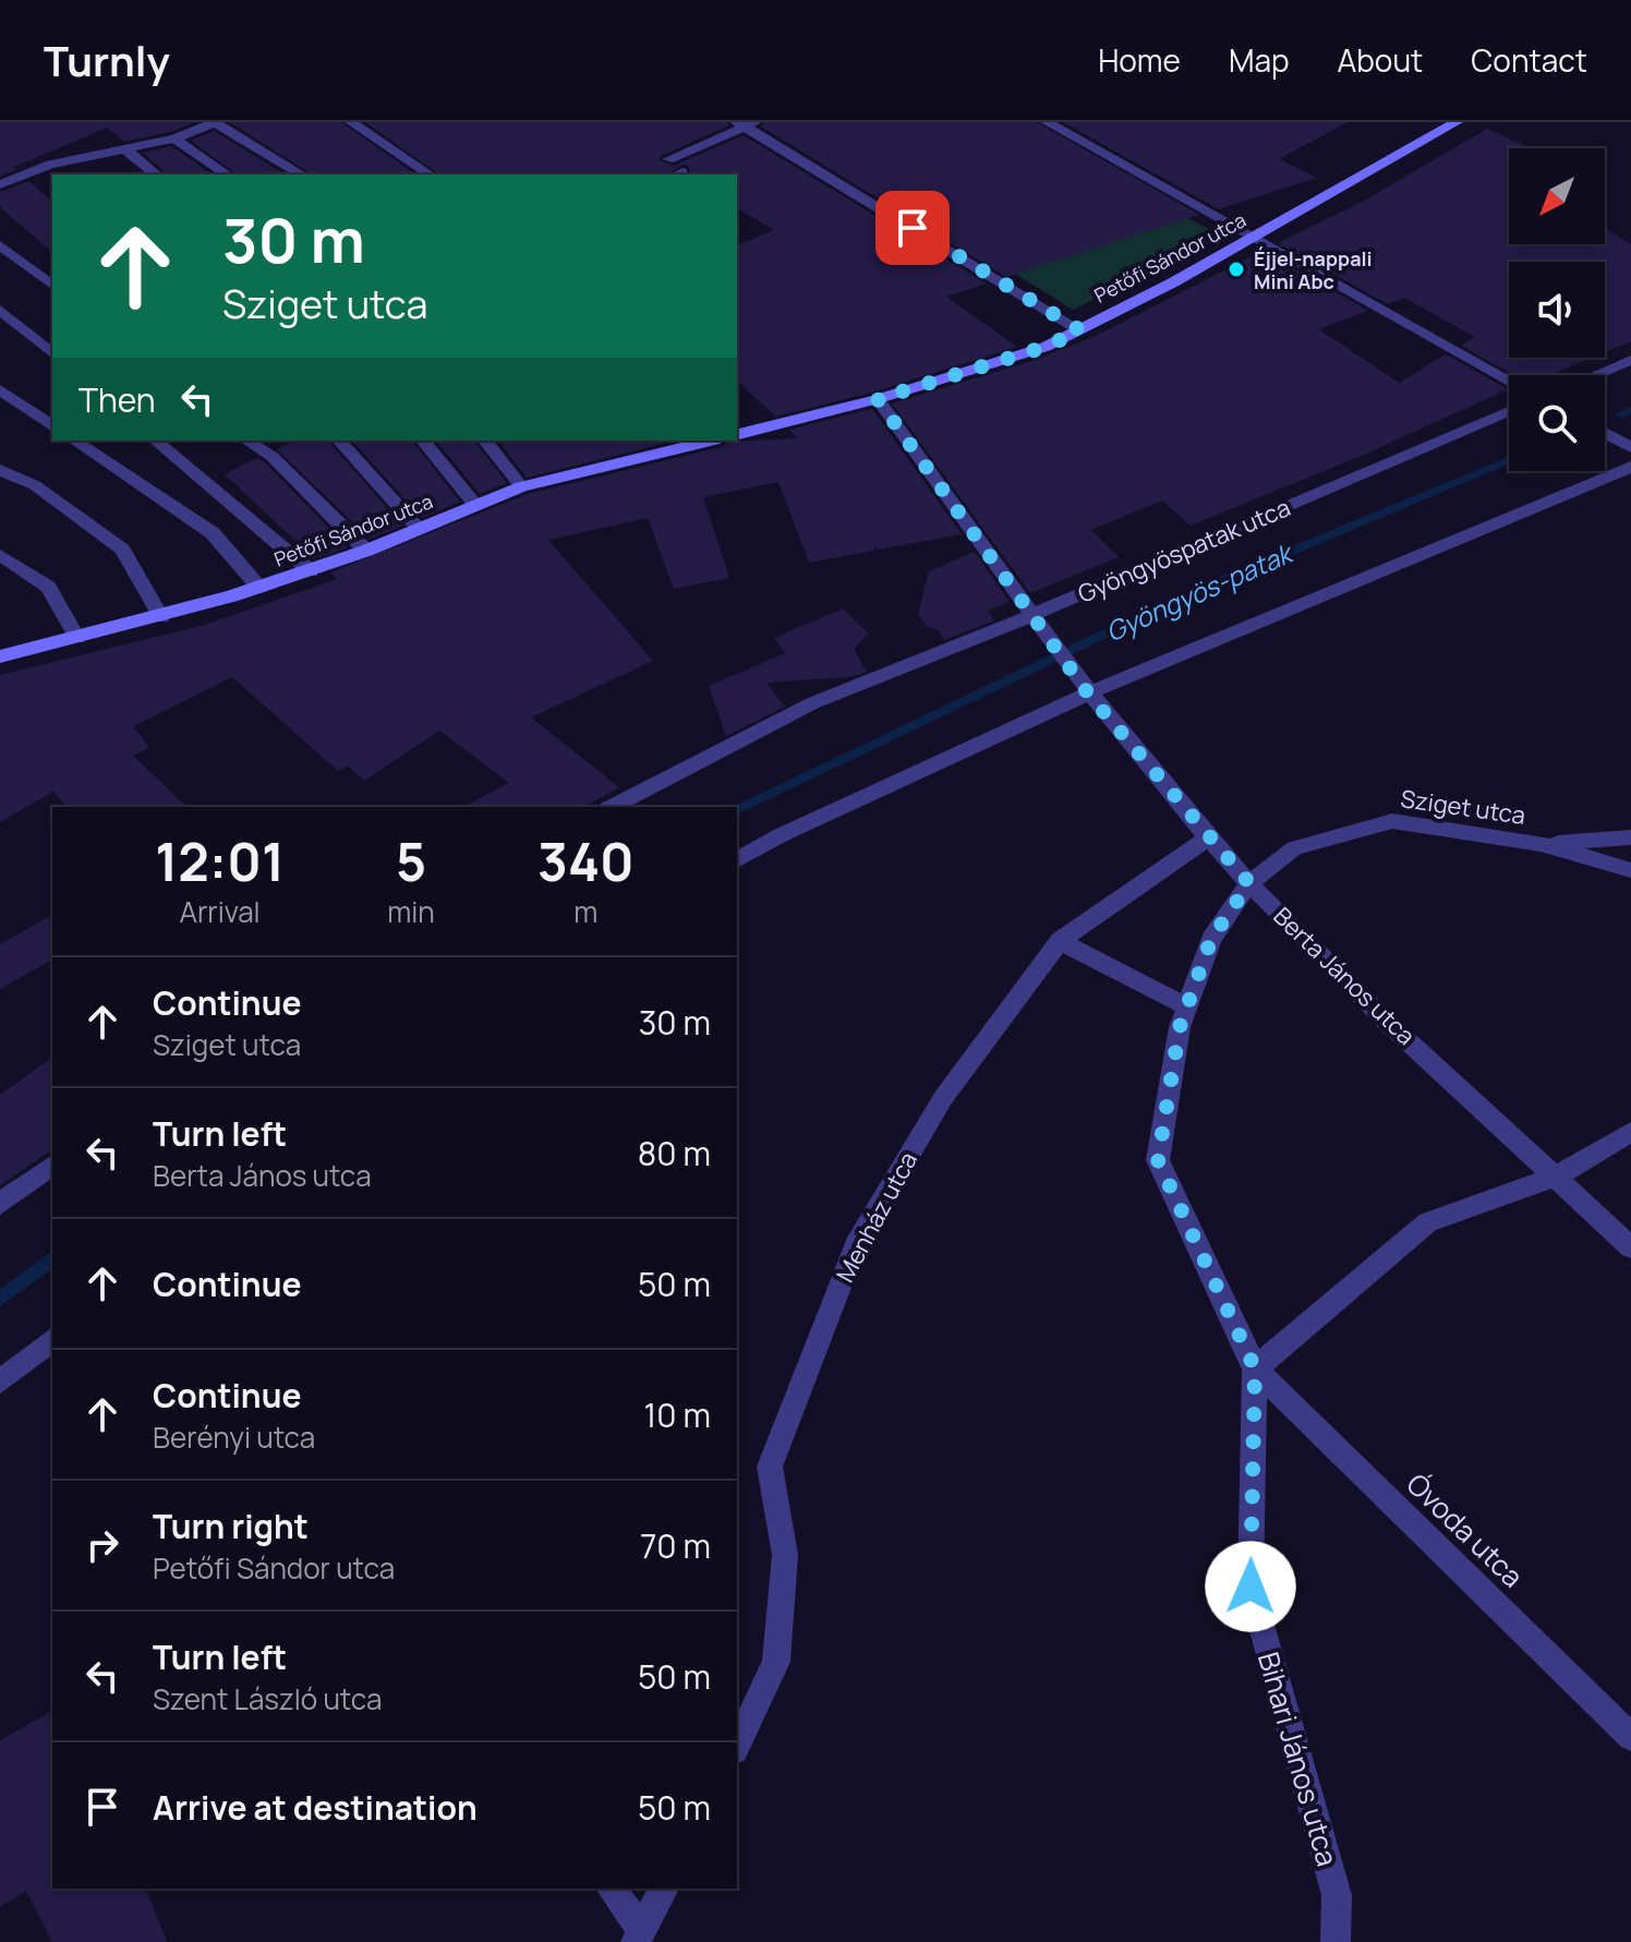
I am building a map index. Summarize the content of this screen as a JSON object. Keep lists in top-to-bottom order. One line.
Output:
{"streets":{"street":["Petőfi Sándor utca","Gyöngyöspatak utca","Sziget utca","Berta János utca","Menház utca","Óvoda utca","Bihari János utca"]},"crossings":[["Petőfi Sándor utca","Berta János utca"],["Gyöngyöspatak utca","Berta János utca"],["Sziget utca","Berta János utca"],["Sziget utca","Óvoda utca"],["Sziget utca","Bihari János utca"],["Berta János utca","Menház utca"],["Óvoda utca","Bihari János utca"]],"water":["Gyöngyös-patak"],"places":["Éjjel-nappali Mini Abc"],"north":"bottom left","page":{"header":"Turnly","nav":["Home","Map","About","Contact"],"turn":["30 m","Sziget utca"],"then":"Then","eta":["12:01","Arrival","5","min","340","m"],"list":[{"name":"Continue","note":"Sziget utca","value":"30 m"},{"name":"Turn left","note":"Berta János utca","value":"80 m"},{"name":"Continue","value":"50 m"},{"name":"Continue","note":"Berényi utca","value":"10 m"},{"name":"Turn right","note":"Petőfi Sándor utca","value":"70 m"},{"name":"Turn left","note":"Szent László utca","value":"50 m"},{"name":"Arrive at destination","value":"50 m"}]}}
